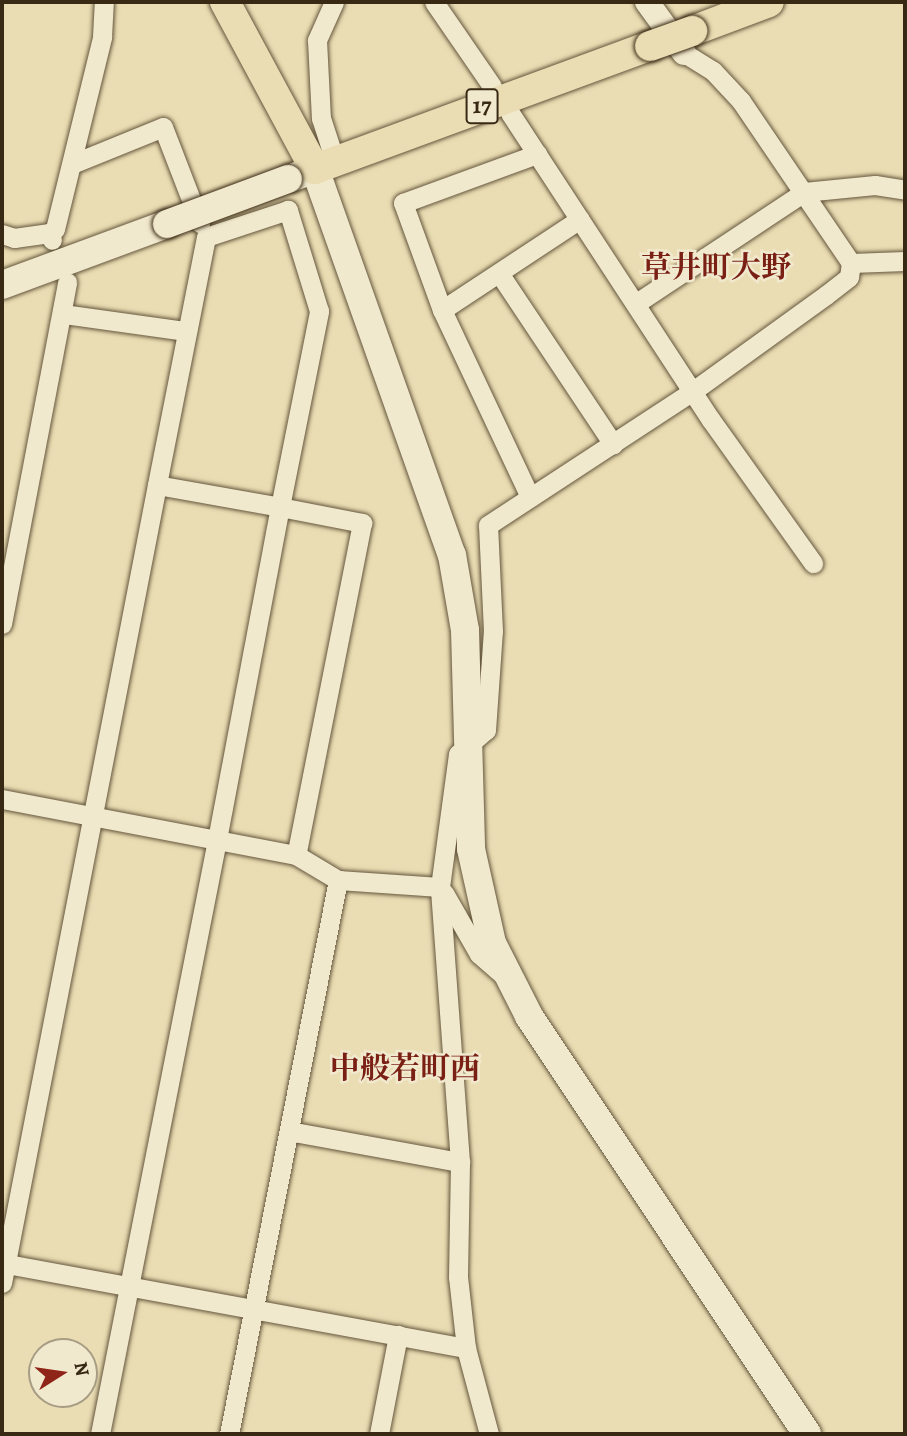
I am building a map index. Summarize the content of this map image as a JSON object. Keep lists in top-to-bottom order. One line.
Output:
{"streets":{"main road":["17"]},"districts":["草井町大野","中般若町西"],"north":"right"}
